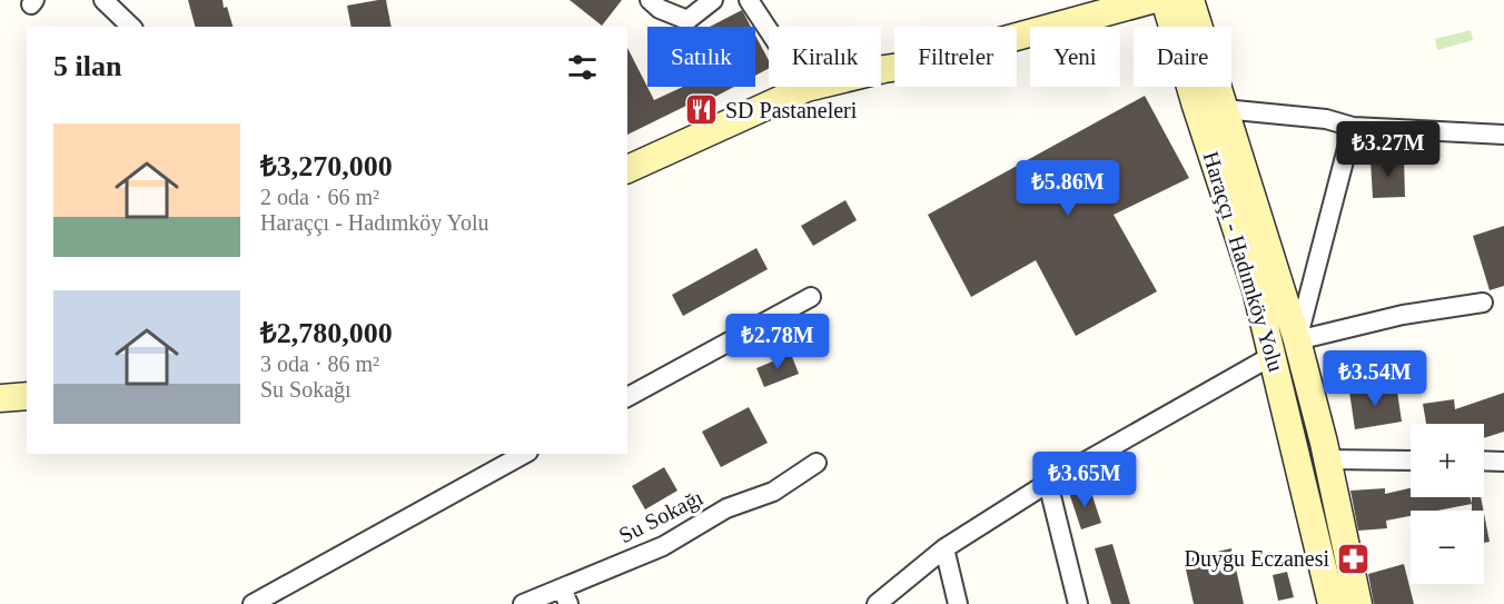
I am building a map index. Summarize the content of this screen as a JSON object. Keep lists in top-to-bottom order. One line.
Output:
{"streets":{"main road":["Haraççı - Hadımköy Yolu"],"street":["Su Sokağı"]},"places":{"restaurant":["SD Pastaneleri"],"pharmacy":["Duygu Eczanesi"]},"page":{"chip":["Satılık","Kiralık","Filtreler","Yeni","Daire"],"heading":"5 ilan","list":[{"name":"₺3,270,000","note":"2 oda · 66 m² · Haraççı - Hadımköy Yolu"},{"name":"₺2,780,000","note":"3 oda · 86 m² · Su Sokağı"}],"price":["₺3.27M","₺5.86M","₺2.78M","₺3.54M","₺3.65M"],"map_buttons":["+","−"]}}
